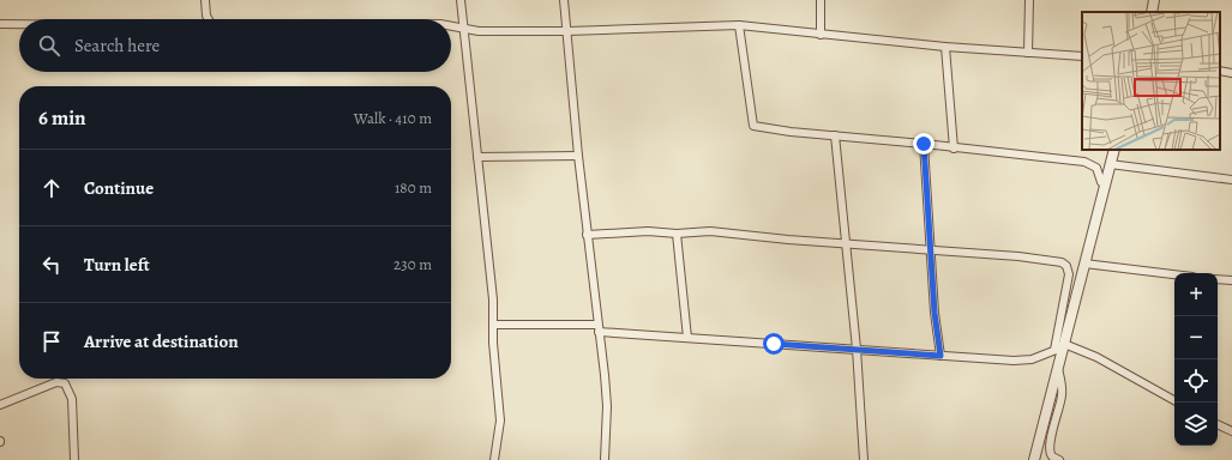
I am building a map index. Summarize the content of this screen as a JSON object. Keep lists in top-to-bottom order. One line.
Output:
{"page":{"search":"Search here","heading":["6 min","Walk · 410 m"],"list":[["Continue","180 m"],["Turn left","230 m"],"Arrive at destination"],"map_buttons":["+","−"]}}
